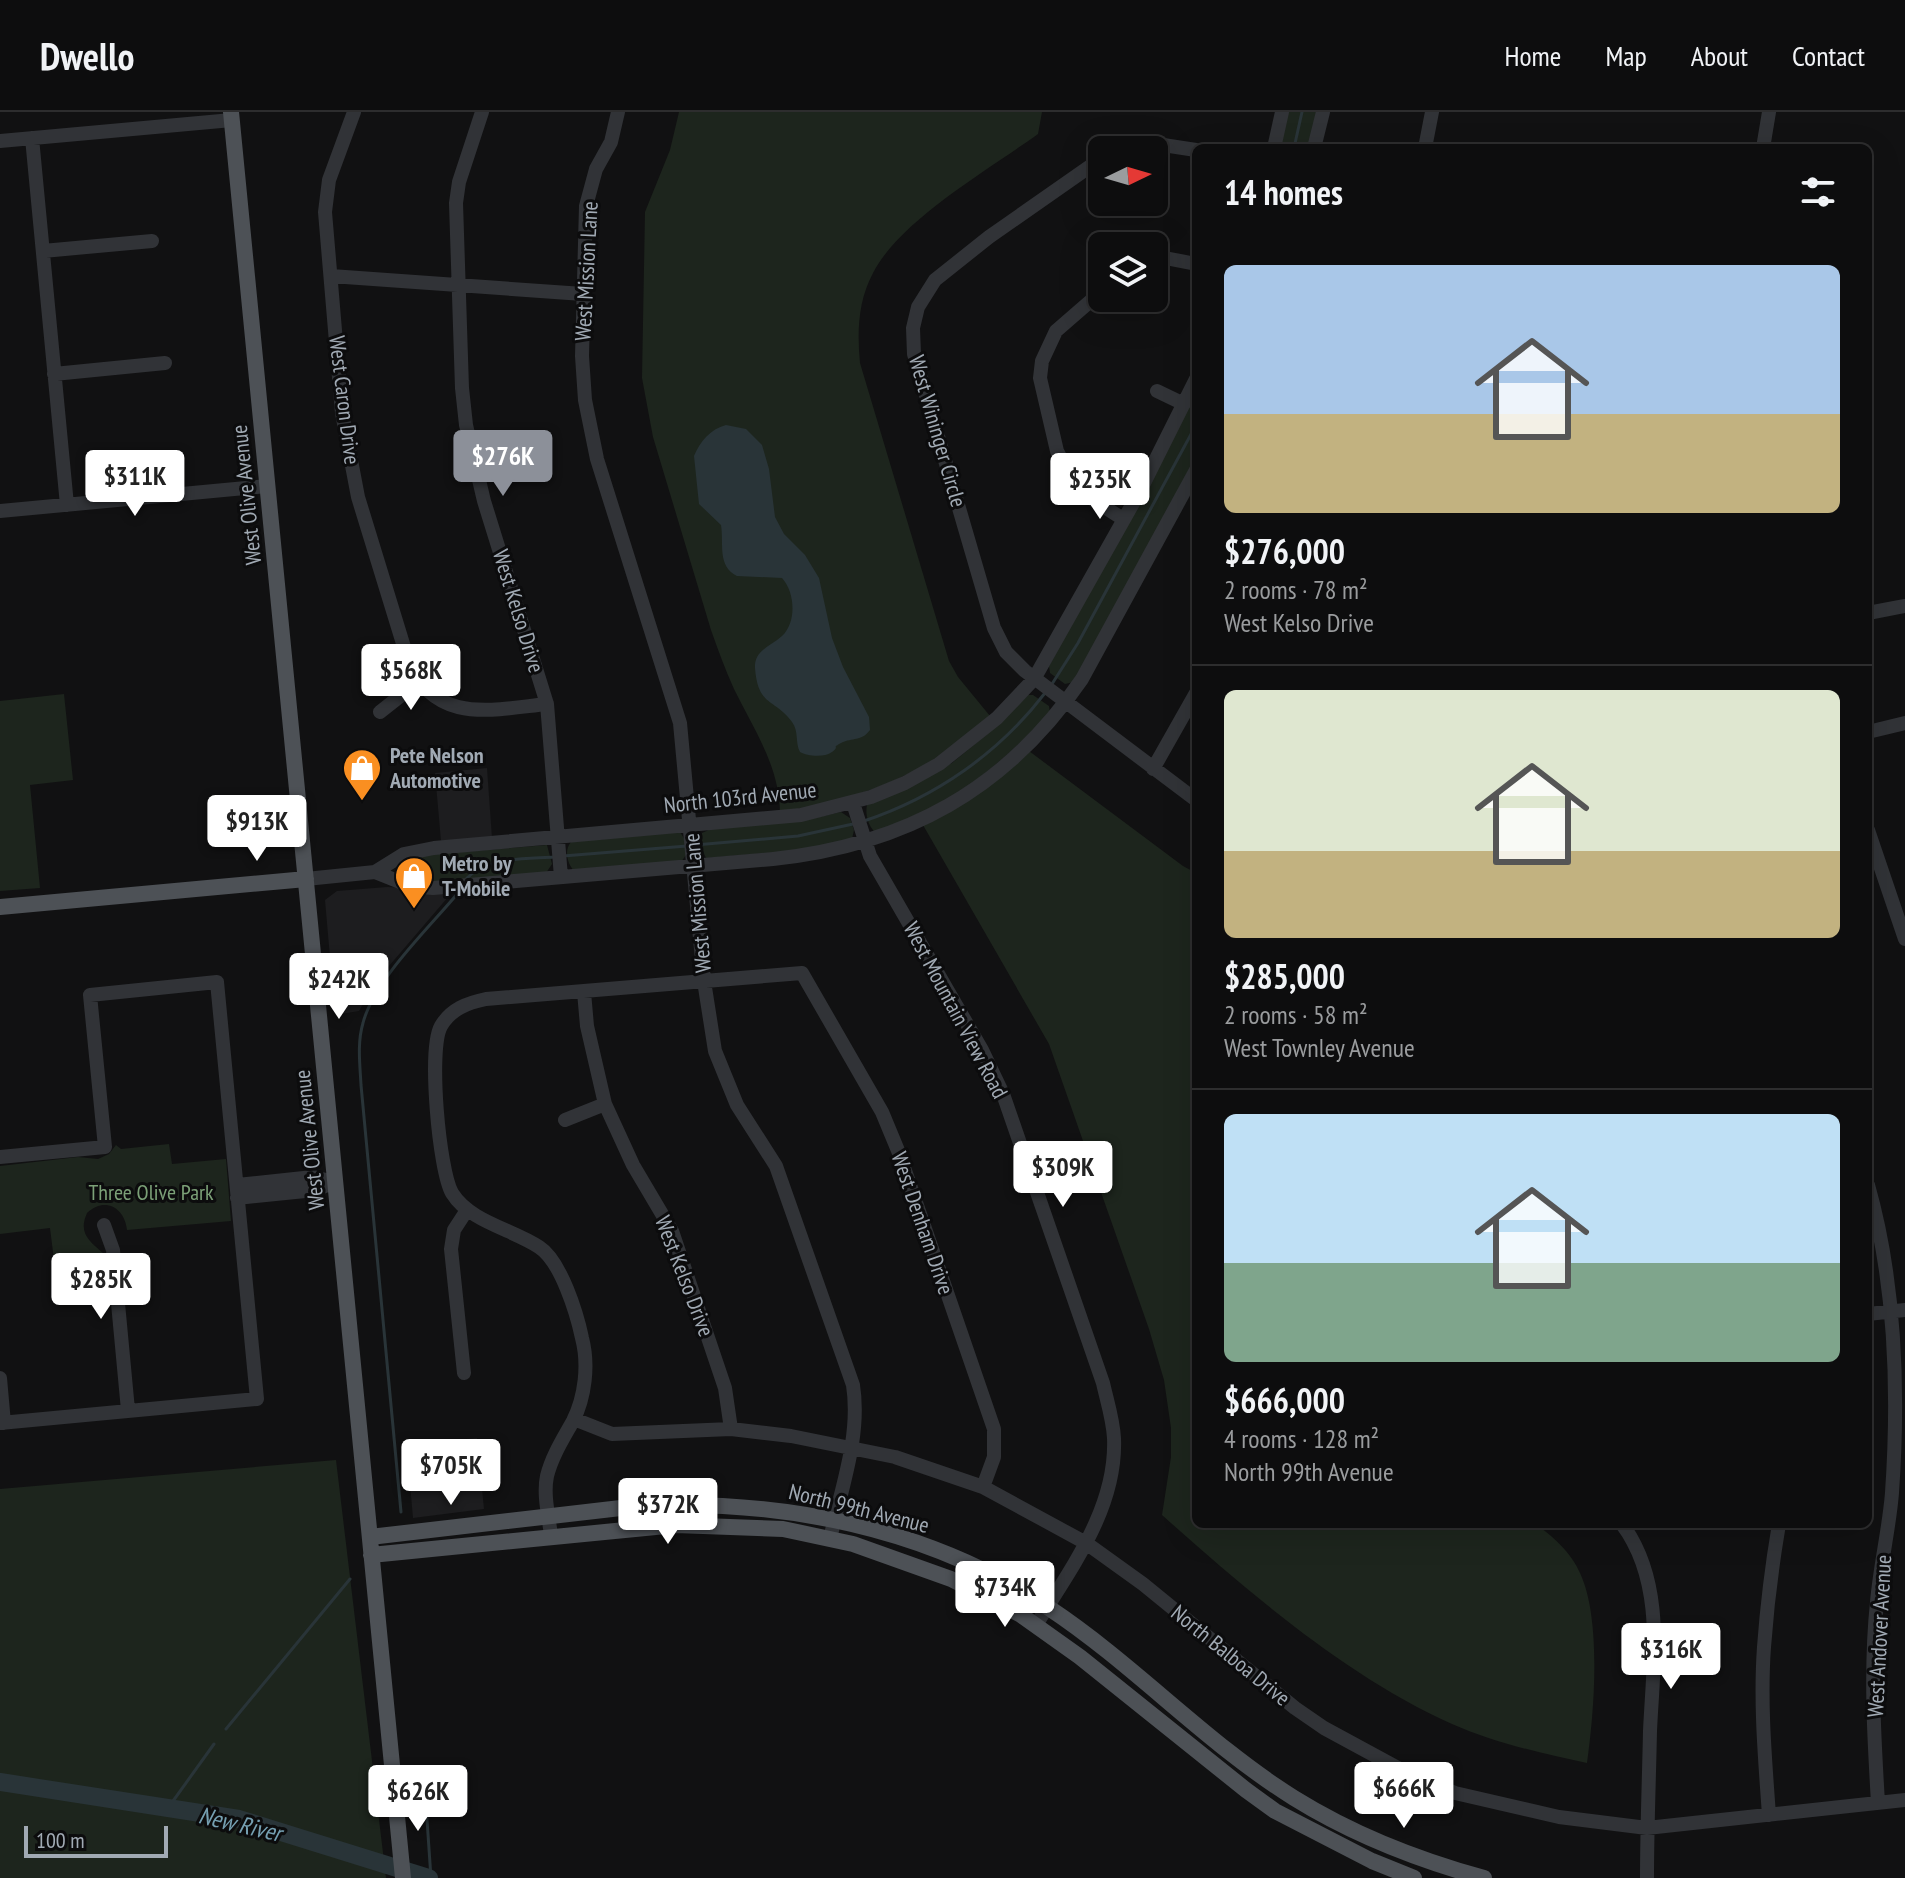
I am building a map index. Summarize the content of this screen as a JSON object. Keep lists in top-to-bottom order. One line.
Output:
{"streets":{"main road":["West Olive Avenue","North 103rd Avenue","North 99th Avenue"],"street":["West Mission Lane","West Caron Drive","West Wininger Circle","West Kelso Drive","West Mountain View Road","West Denham Drive","West Andover Avenue","North Balboa Drive"]},"crossings":[["West Mission Lane","North 103rd Avenue"],["West Mission Lane","West Denham Drive"],["West Mission Lane","North 99th Avenue"],["West Mission Lane","North Balboa Drive"],["West Wininger Circle","North 103rd Avenue"],["West Olive Avenue","North 103rd Avenue"],["West Olive Avenue","North 99th Avenue"],["West Kelso Drive","North 103rd Avenue"],["West Kelso Drive","North Balboa Drive"],["North 103rd Avenue","West Mountain View Road"],["West Mountain View Road","North 99th Avenue"],["West Mountain View Road","North Balboa Drive"],["West Denham Drive","North Balboa Drive"],["West Andover Avenue","North Balboa Drive"]],"water":["New River"],"parks":["Three Olive Park"],"places":{"shop":["Pete Nelson Automotive","Metro by T-Mobile"]},"scale_bar":"100 m","north":"right","page":{"header":"Dwello","nav":["Home","Map","About","Contact"],"heading":"14 homes","list":[{"name":"$276,000","note":"2 rooms · 78 m² · West Kelso Drive"},{"name":"$285,000","note":"2 rooms · 58 m² · West Townley Avenue"},{"name":"$666,000","note":"4 rooms · 128 m² · North 99th Avenue"}],"price":["$276K","$311K","$235K","$568K","$913K","$242K","$309K","$285K","$705K","$372K","$734K","$316K","$666K","$626K"],"scale":"100 m"}}
